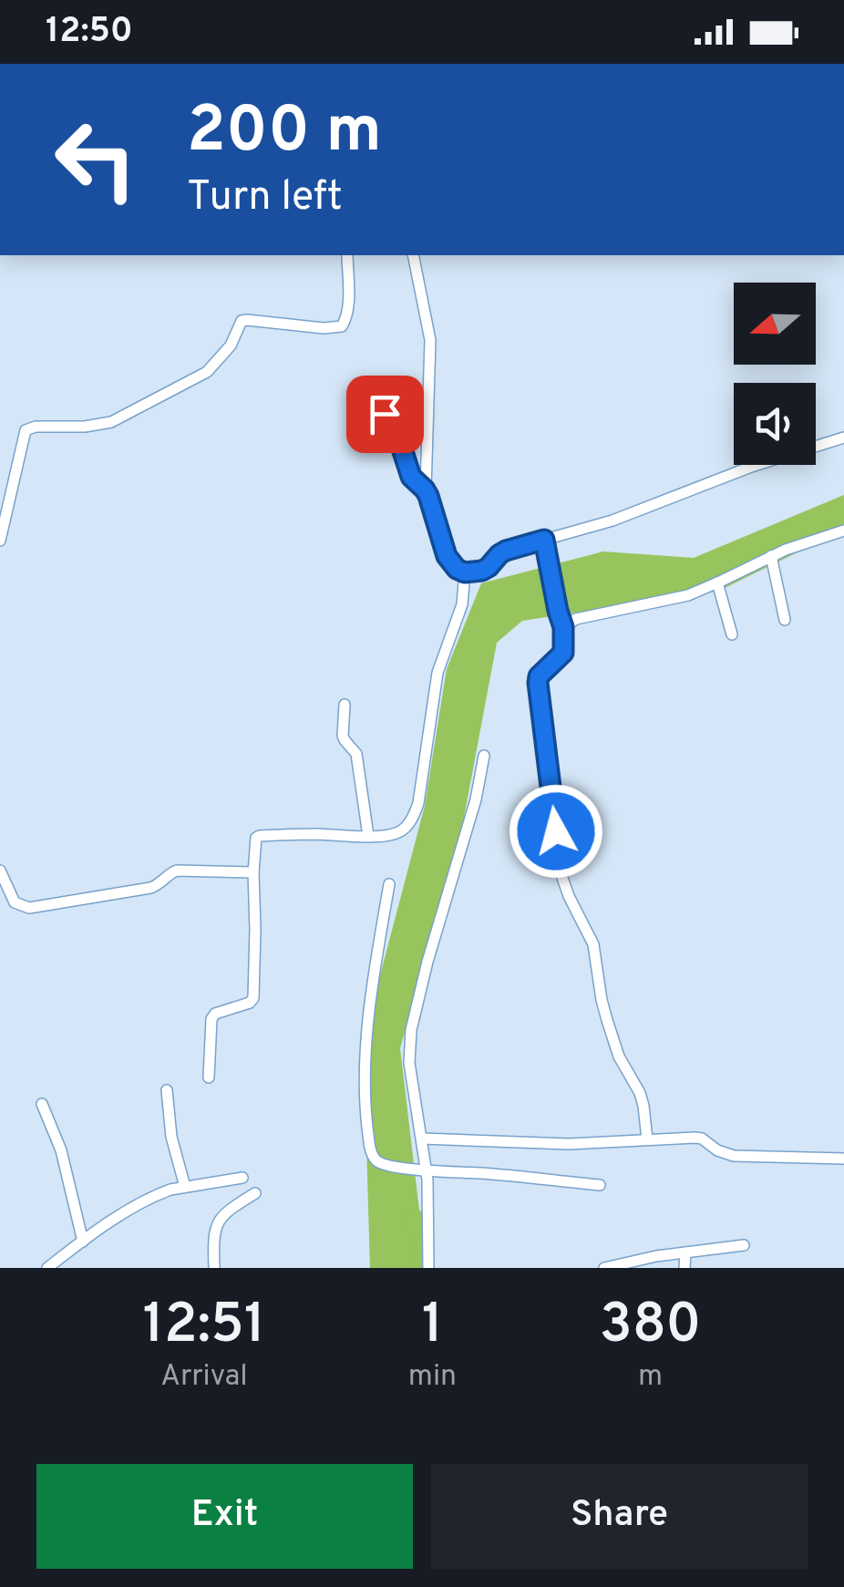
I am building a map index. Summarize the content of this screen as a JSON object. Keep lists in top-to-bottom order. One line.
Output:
{"north":"left","page":{"status":"12:50","turn":["200 m","Turn left"],"eta":["12:51","Arrival","1","min","380","m"],"buttons":["Exit","Share"]}}
